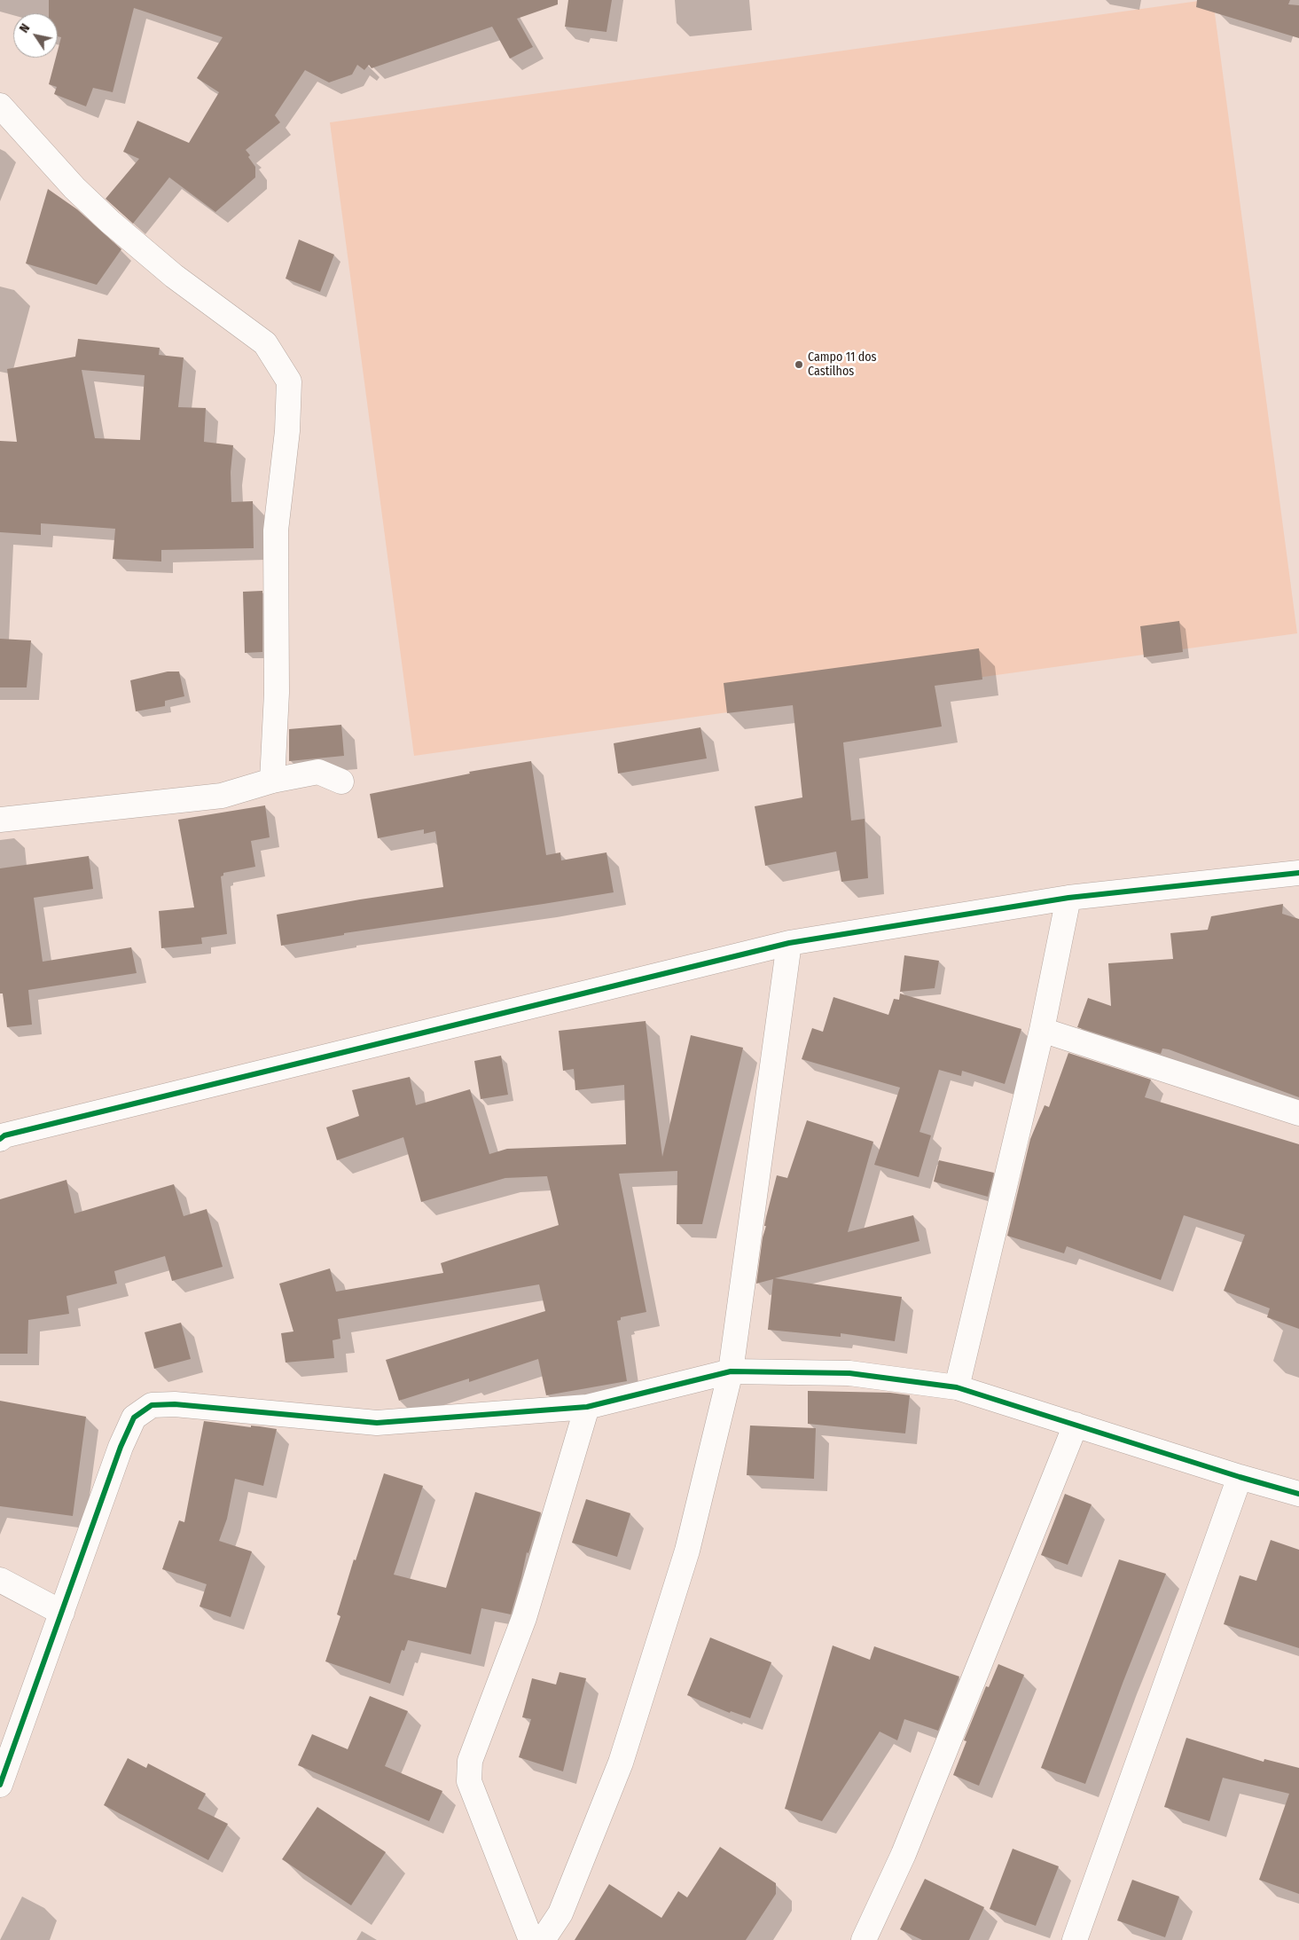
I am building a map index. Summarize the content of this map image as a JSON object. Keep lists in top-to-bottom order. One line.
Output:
{"places":["Campo 11 dos Castilhos"],"north":"top left"}
